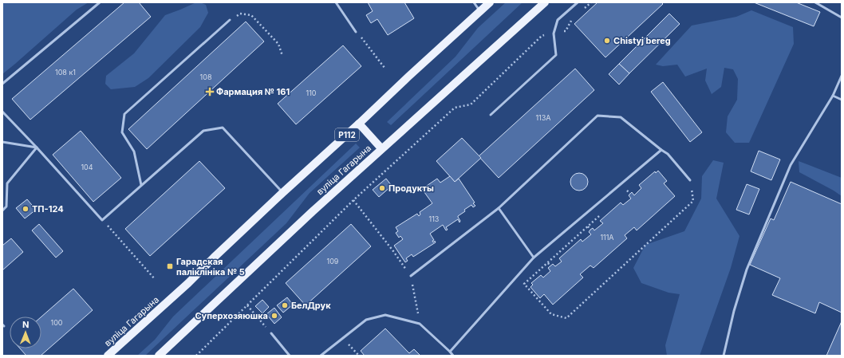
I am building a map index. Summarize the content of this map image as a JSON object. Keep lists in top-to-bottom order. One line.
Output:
{"streets":{"main road":["Р112","вуліца Гагарына"]},"places":{"other":["Chistyj bereg","Продукты","ТП-124","БелДрук","Суперхозяюшка"],"health":["Фармация № 161"],"transit":["Гарадская паліклініка № 5"]},"house_numbers":["108 к1","108","110","113А","104","113","111А","109","100"],"north":"top"}
